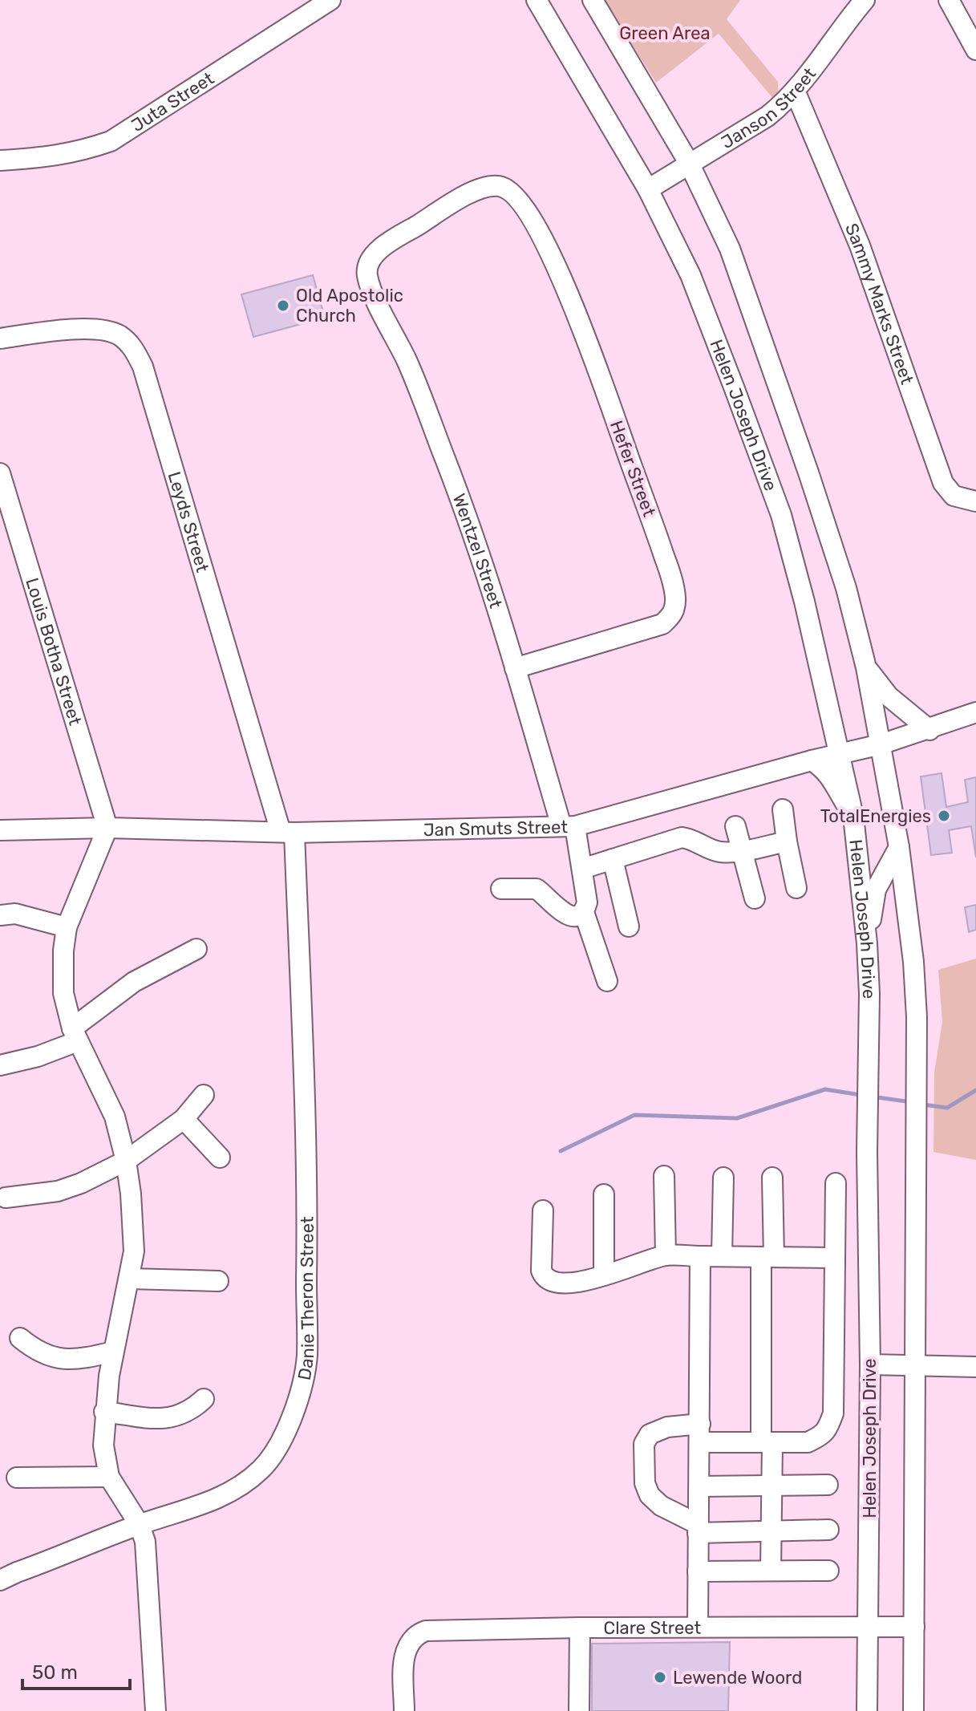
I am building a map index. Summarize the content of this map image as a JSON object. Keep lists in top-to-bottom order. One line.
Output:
{"streets":{"street":["Juta Street","Janson Street","Sammy Marks Street","Helen Joseph Drive","Hefer Street","Leyds Street","Wentzel Street","Louis Botha Street","Jan Smuts Street","Danie Theron Street","Clare Street"]},"crossings":[["Janson Street","Sammy Marks Street"],["Janson Street","Helen Joseph Drive"],["Helen Joseph Drive","Jan Smuts Street"],["Helen Joseph Drive","Clare Street"],["Hefer Street","Wentzel Street"],["Leyds Street","Jan Smuts Street"],["Leyds Street","Danie Theron Street"],["Wentzel Street","Jan Smuts Street"],["Louis Botha Street","Jan Smuts Street"],["Jan Smuts Street","Danie Theron Street"]],"parks":["Green Area"],"places":["Old Apostolic Church","TotalEnergies","Lewende Woord"],"scale_bar":"50 m"}
